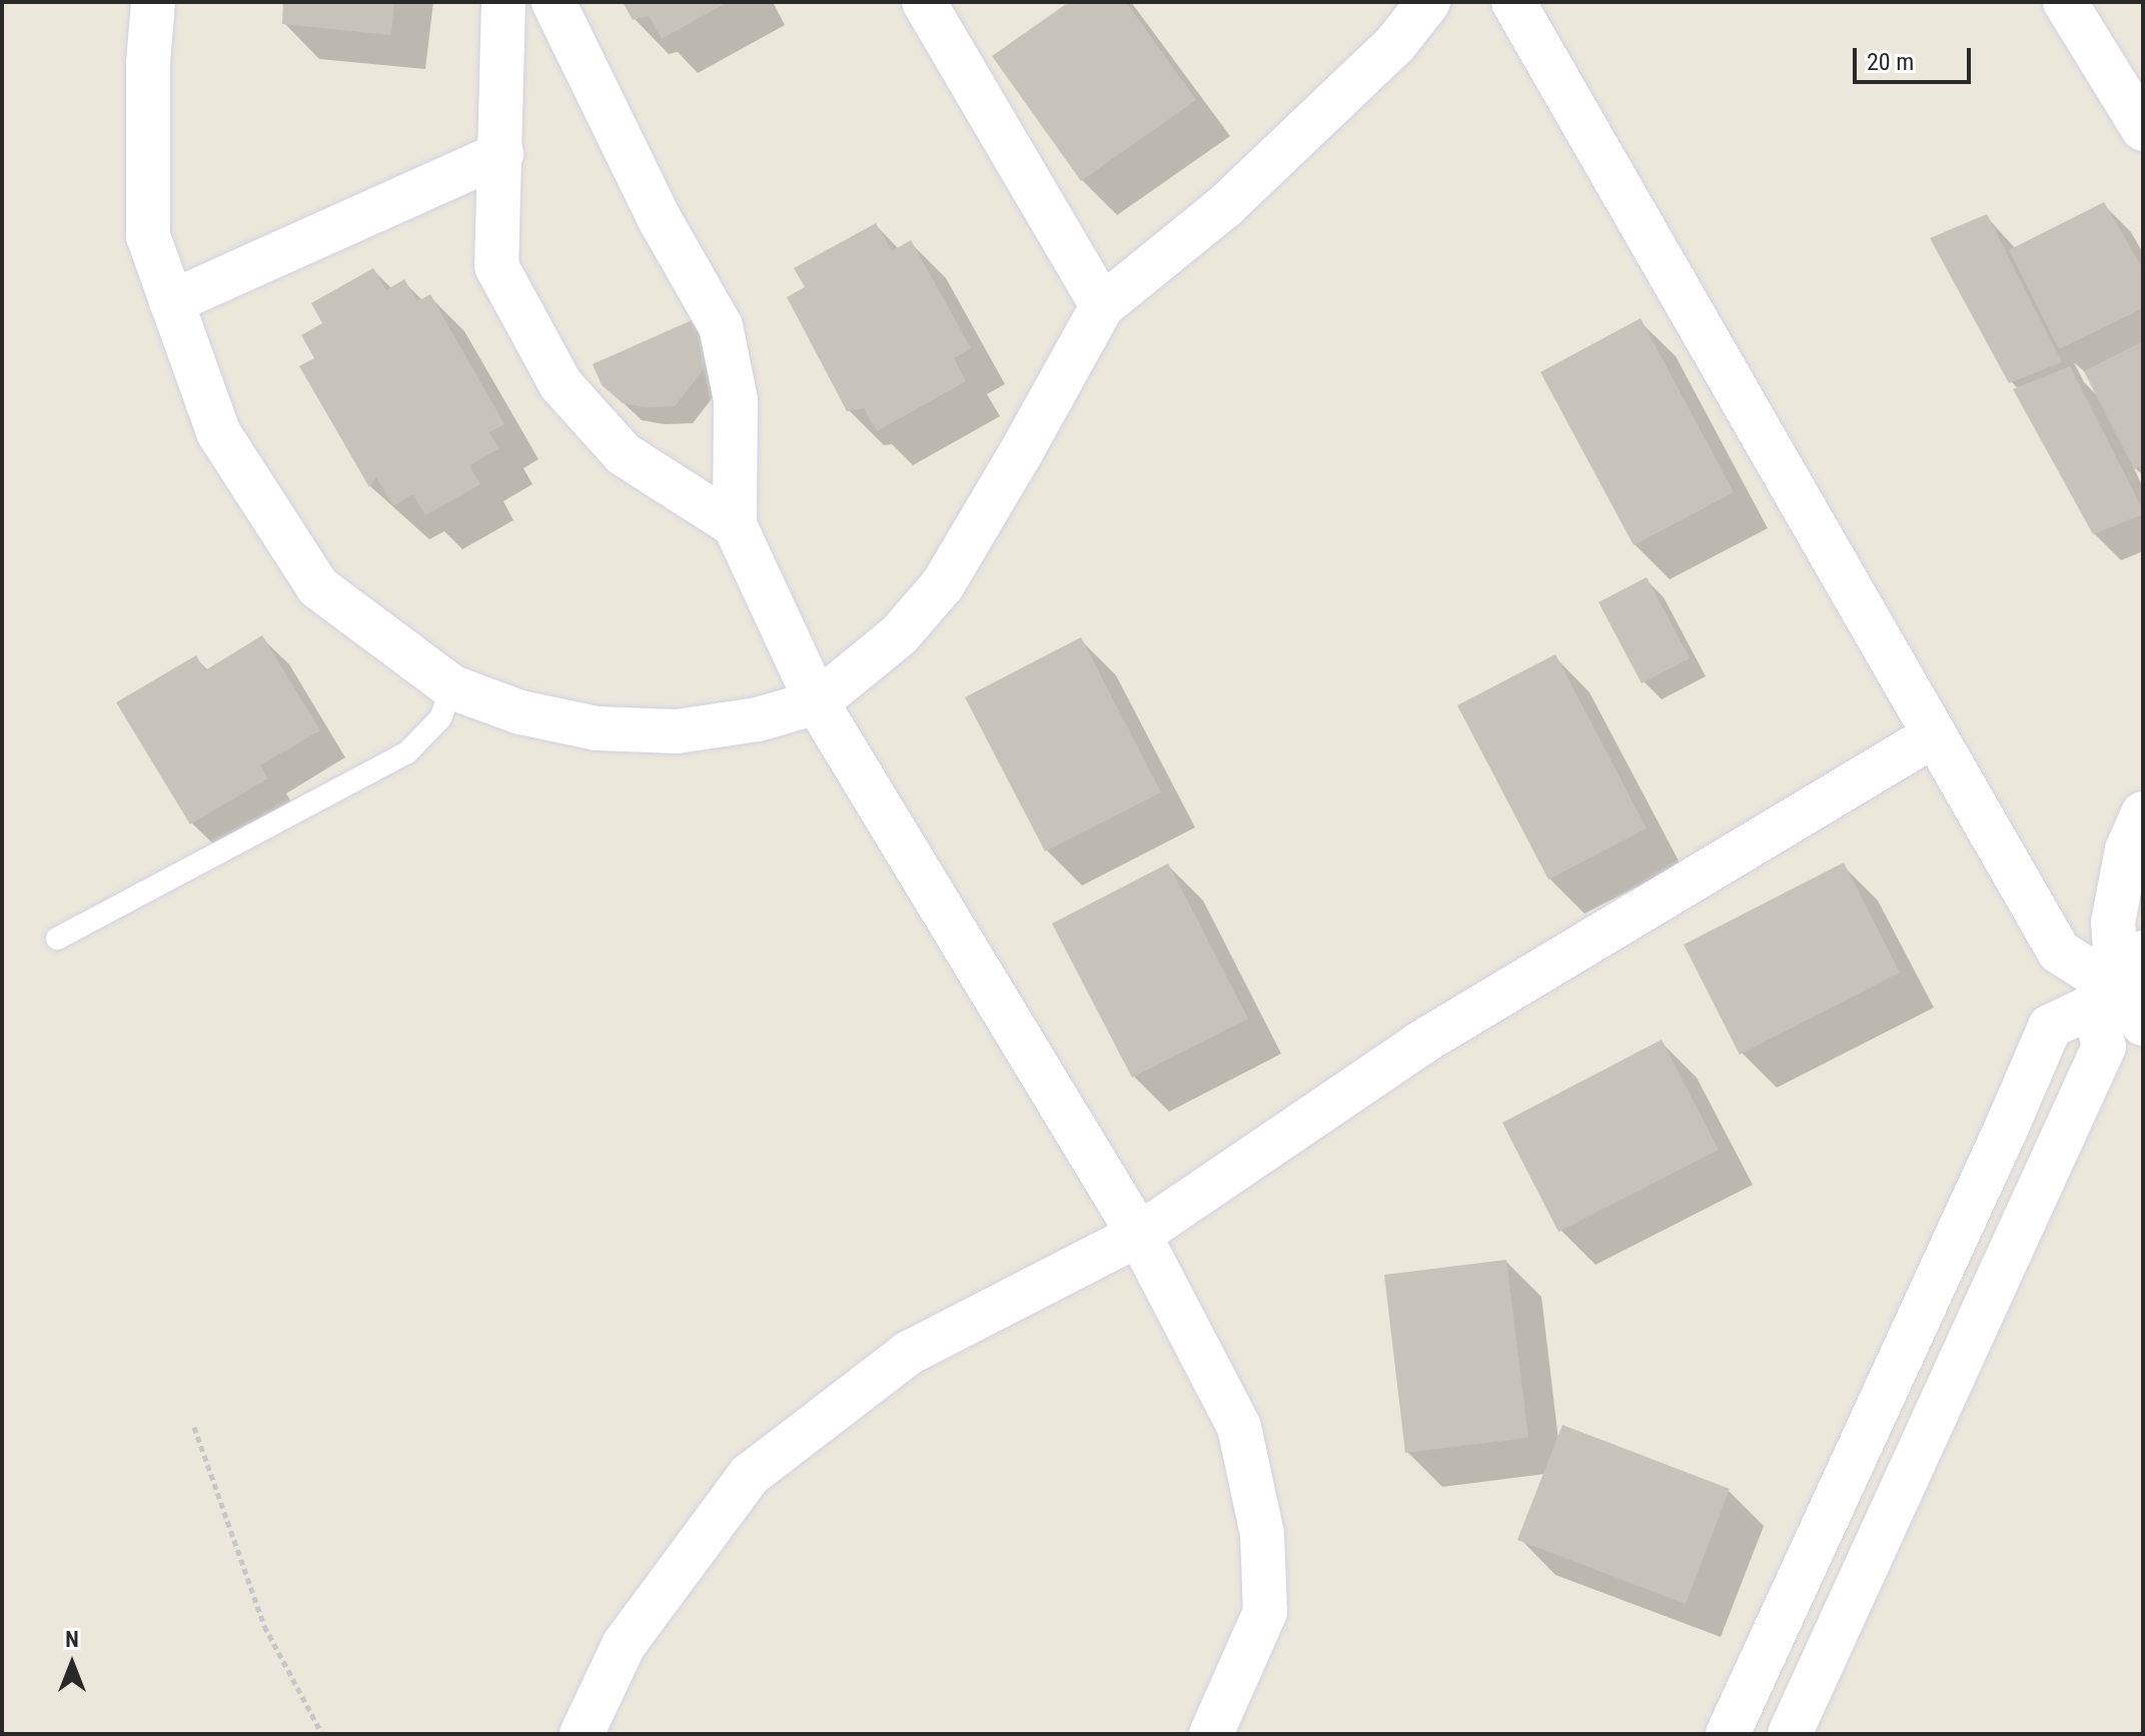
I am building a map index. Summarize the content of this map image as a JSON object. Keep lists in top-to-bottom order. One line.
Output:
{"scale_bar":"20 m","north":"top"}
